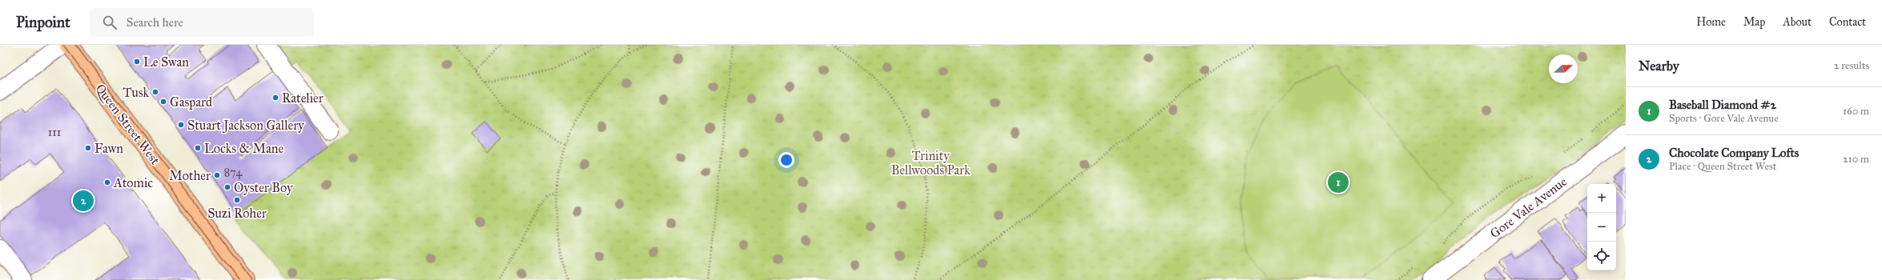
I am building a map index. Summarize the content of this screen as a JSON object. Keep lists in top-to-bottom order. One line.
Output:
{"streets":{"main road":["Queen Street West"],"street":["Gore Vale Avenue"]},"parks":["Trinity Bellwoods Park"],"places":["Le Swan","Tusk","Ratelier","Gaspard","Stuart Jackson Gallery","Fawn","Locks & Mane","Mother","Atomic","Oyster Boy","Suzi Roher"],"house_numbers":["111","874"],"north":"right","page":{"header":"Pinpoint","search":"Search here","nav":["Home","Map","About","Contact"],"heading":["Nearby","2 results"],"list":[{"mark":"1","name":"Baseball Diamond #2","note":"Sports · Gore Vale Avenue","value":"160 m"},{"mark":"2","name":"Chocolate Company Lofts","note":"Place · Queen Street West","value":"210 m"}],"pins":["1","2"],"map_buttons":["+","−"]}}
